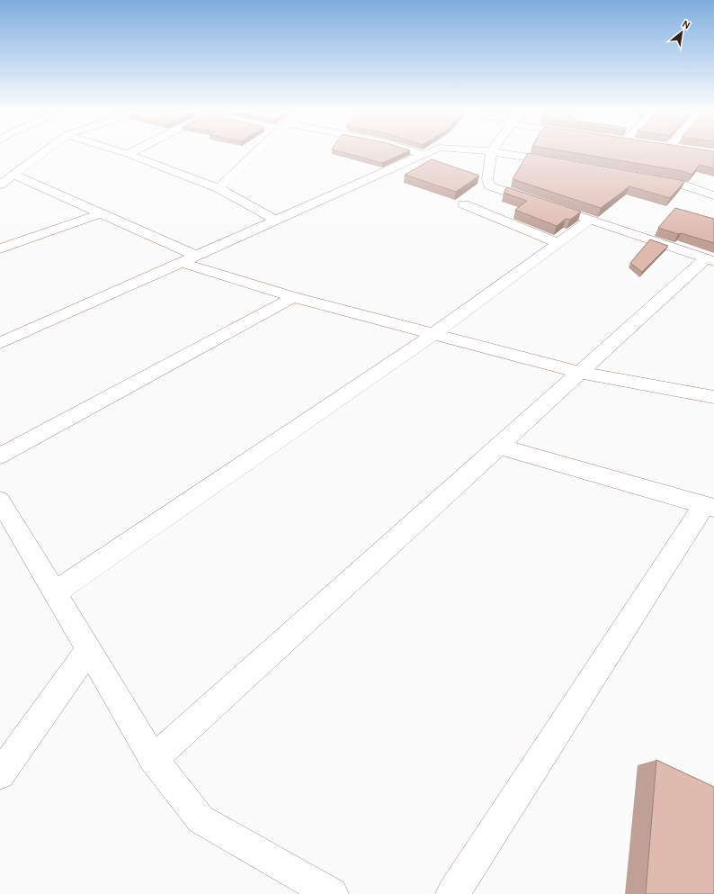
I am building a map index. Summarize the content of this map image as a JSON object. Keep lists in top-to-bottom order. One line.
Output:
{"north":"top right"}
